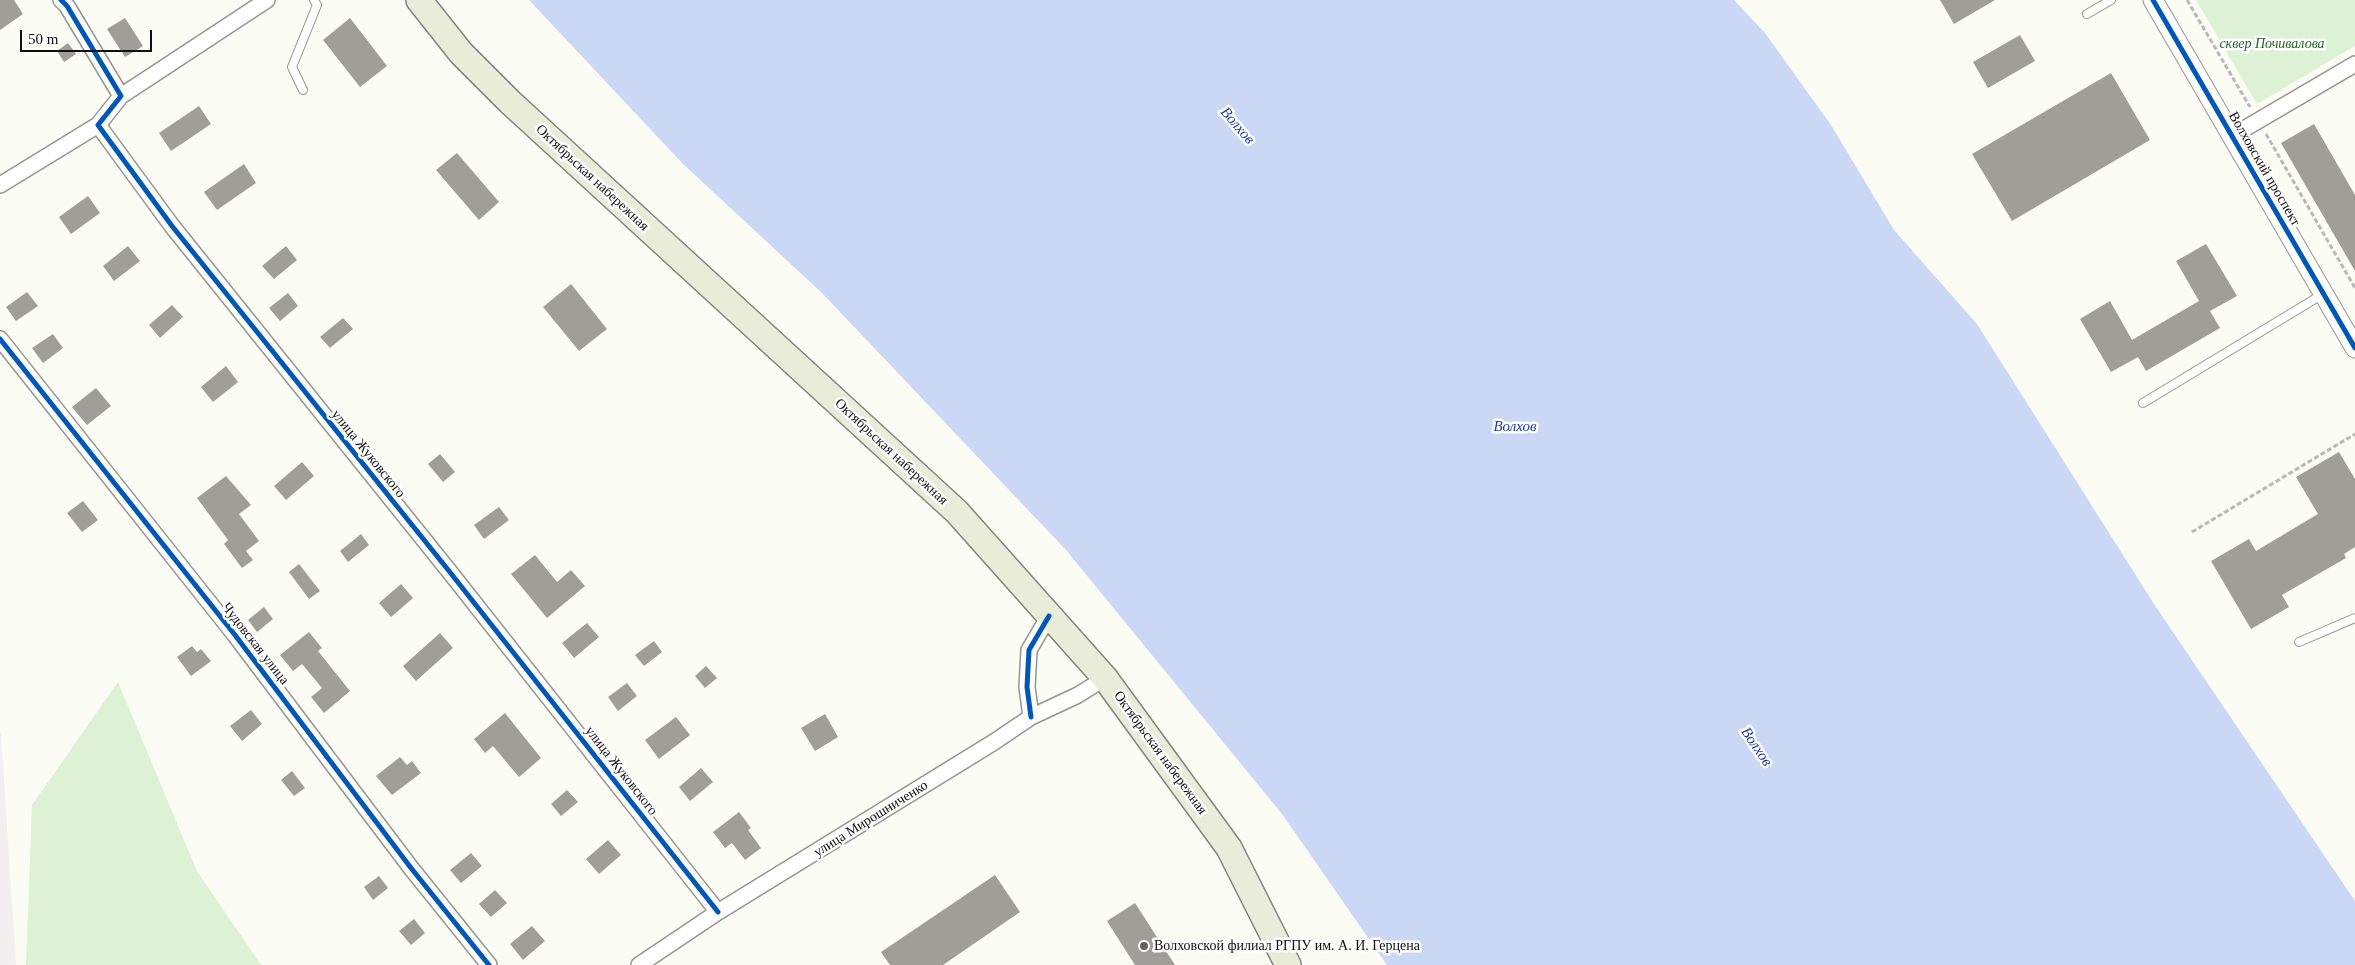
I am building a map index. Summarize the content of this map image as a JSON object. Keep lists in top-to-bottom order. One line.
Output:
{"streets":{"main road":["Октябрьская набережная"],"street":["Волховский проспект","улица Жуковского","Чудовская улица","улица Мирошниченко"]},"crossings":[["Октябрьская набережная","улица Мирошниченко"],["улица Жуковского","улица Мирошниченко"]],"water":["Волхов"],"parks":["сквер Почивалова"],"places":["Волховской филиал РГПУ им. А. И. Герцена"],"scale_bar":"50 m"}
